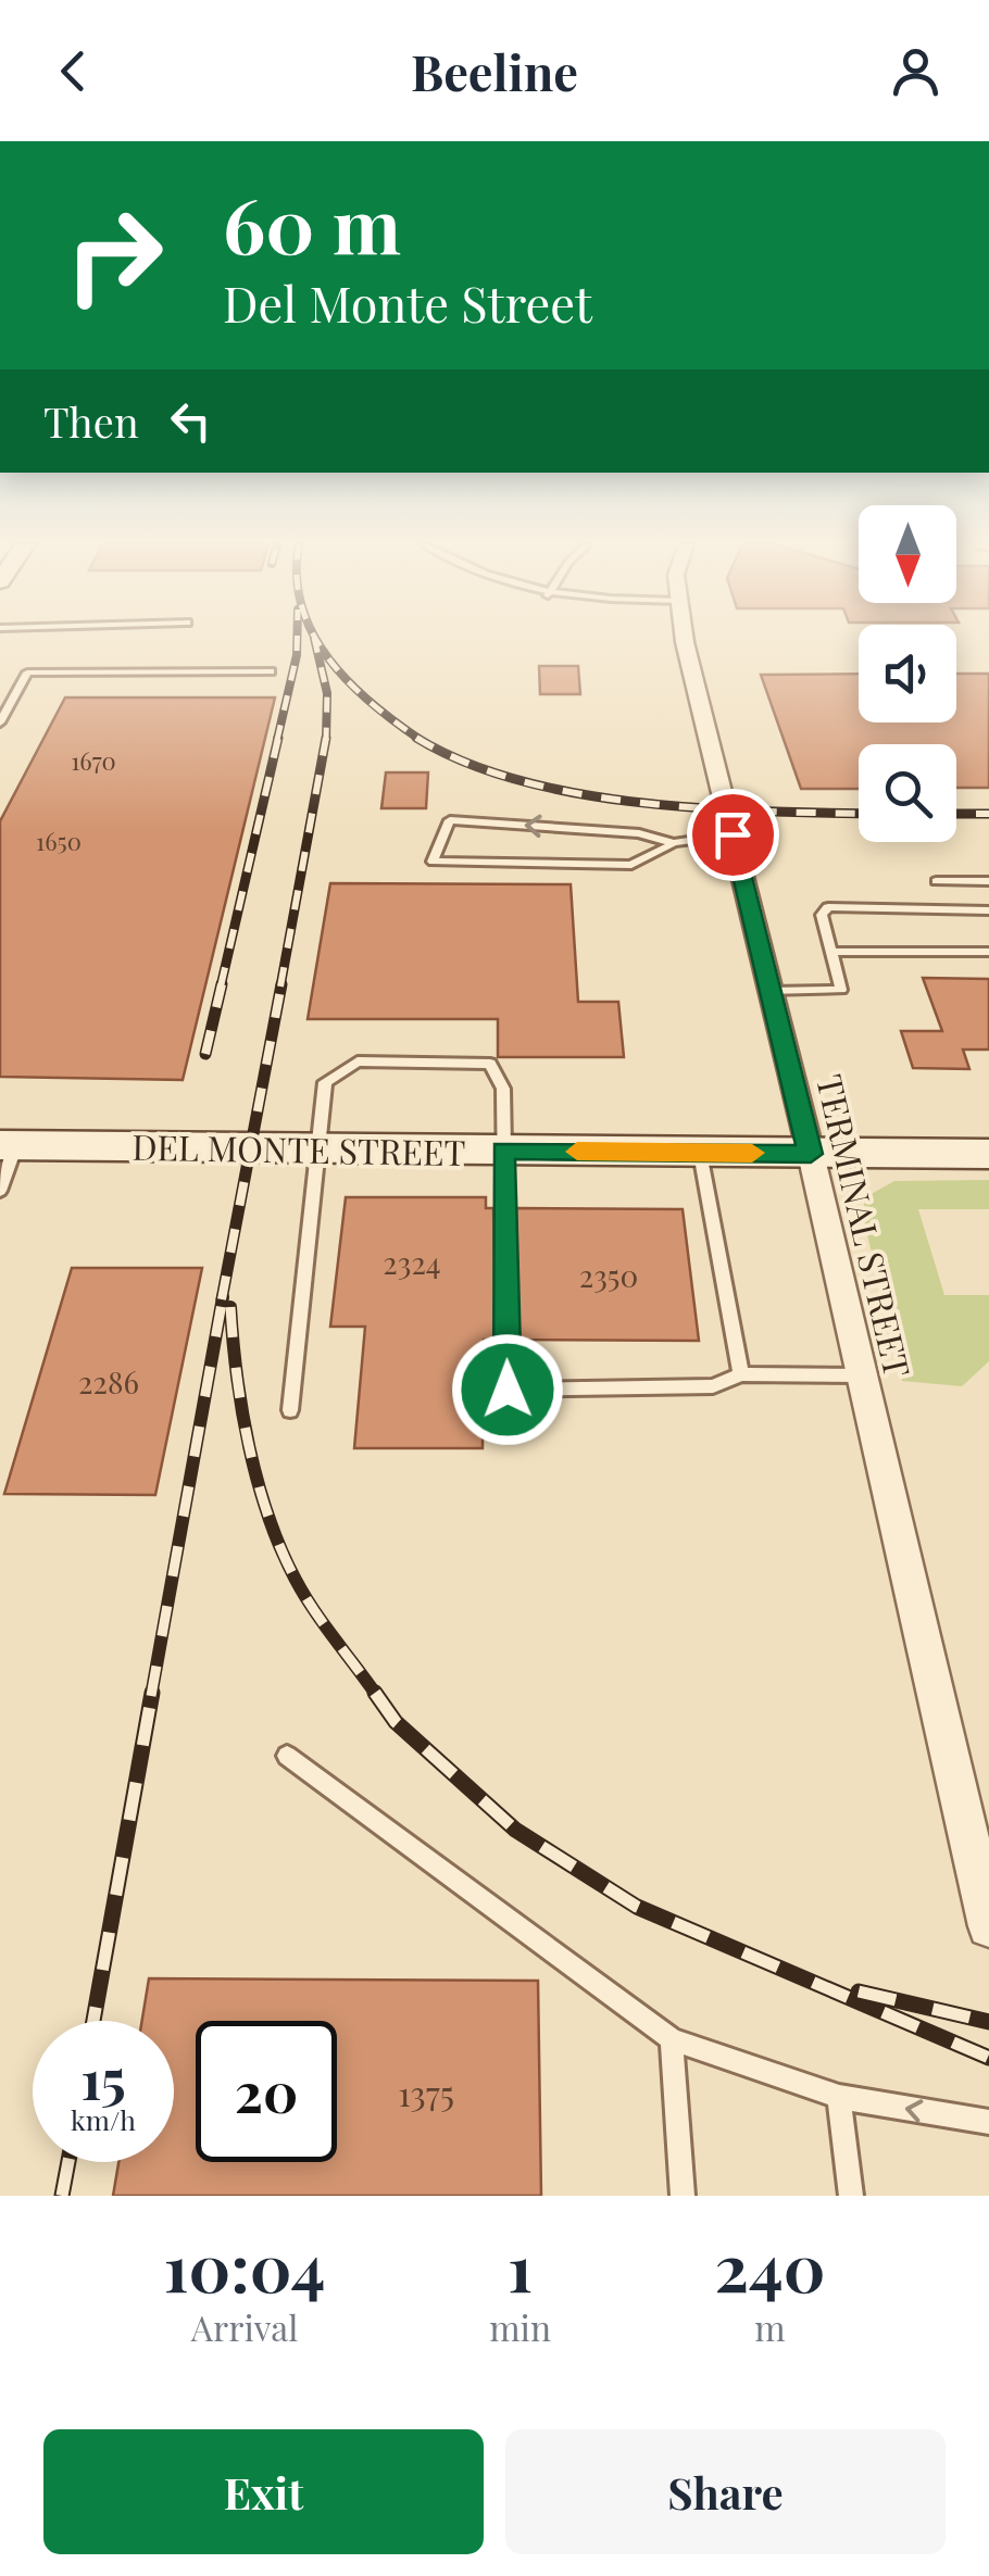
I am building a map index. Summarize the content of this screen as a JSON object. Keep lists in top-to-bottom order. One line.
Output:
{"streets":{"street":["DEL MONTE STREET","TERMINAL STREET"]},"crossings":[["DEL MONTE STREET","TERMINAL STREET"]],"house_numbers":["1670","1650","2324","2350","2286","1375"],"north":"bottom","page":{"header":"Beeline","turn":["60 m","Del Monte Street"],"then":"Then","speed":"15 km/h","limit":"20","eta":["10:04","Arrival","1","min","240","m"],"buttons":["Exit","Share"]}}
